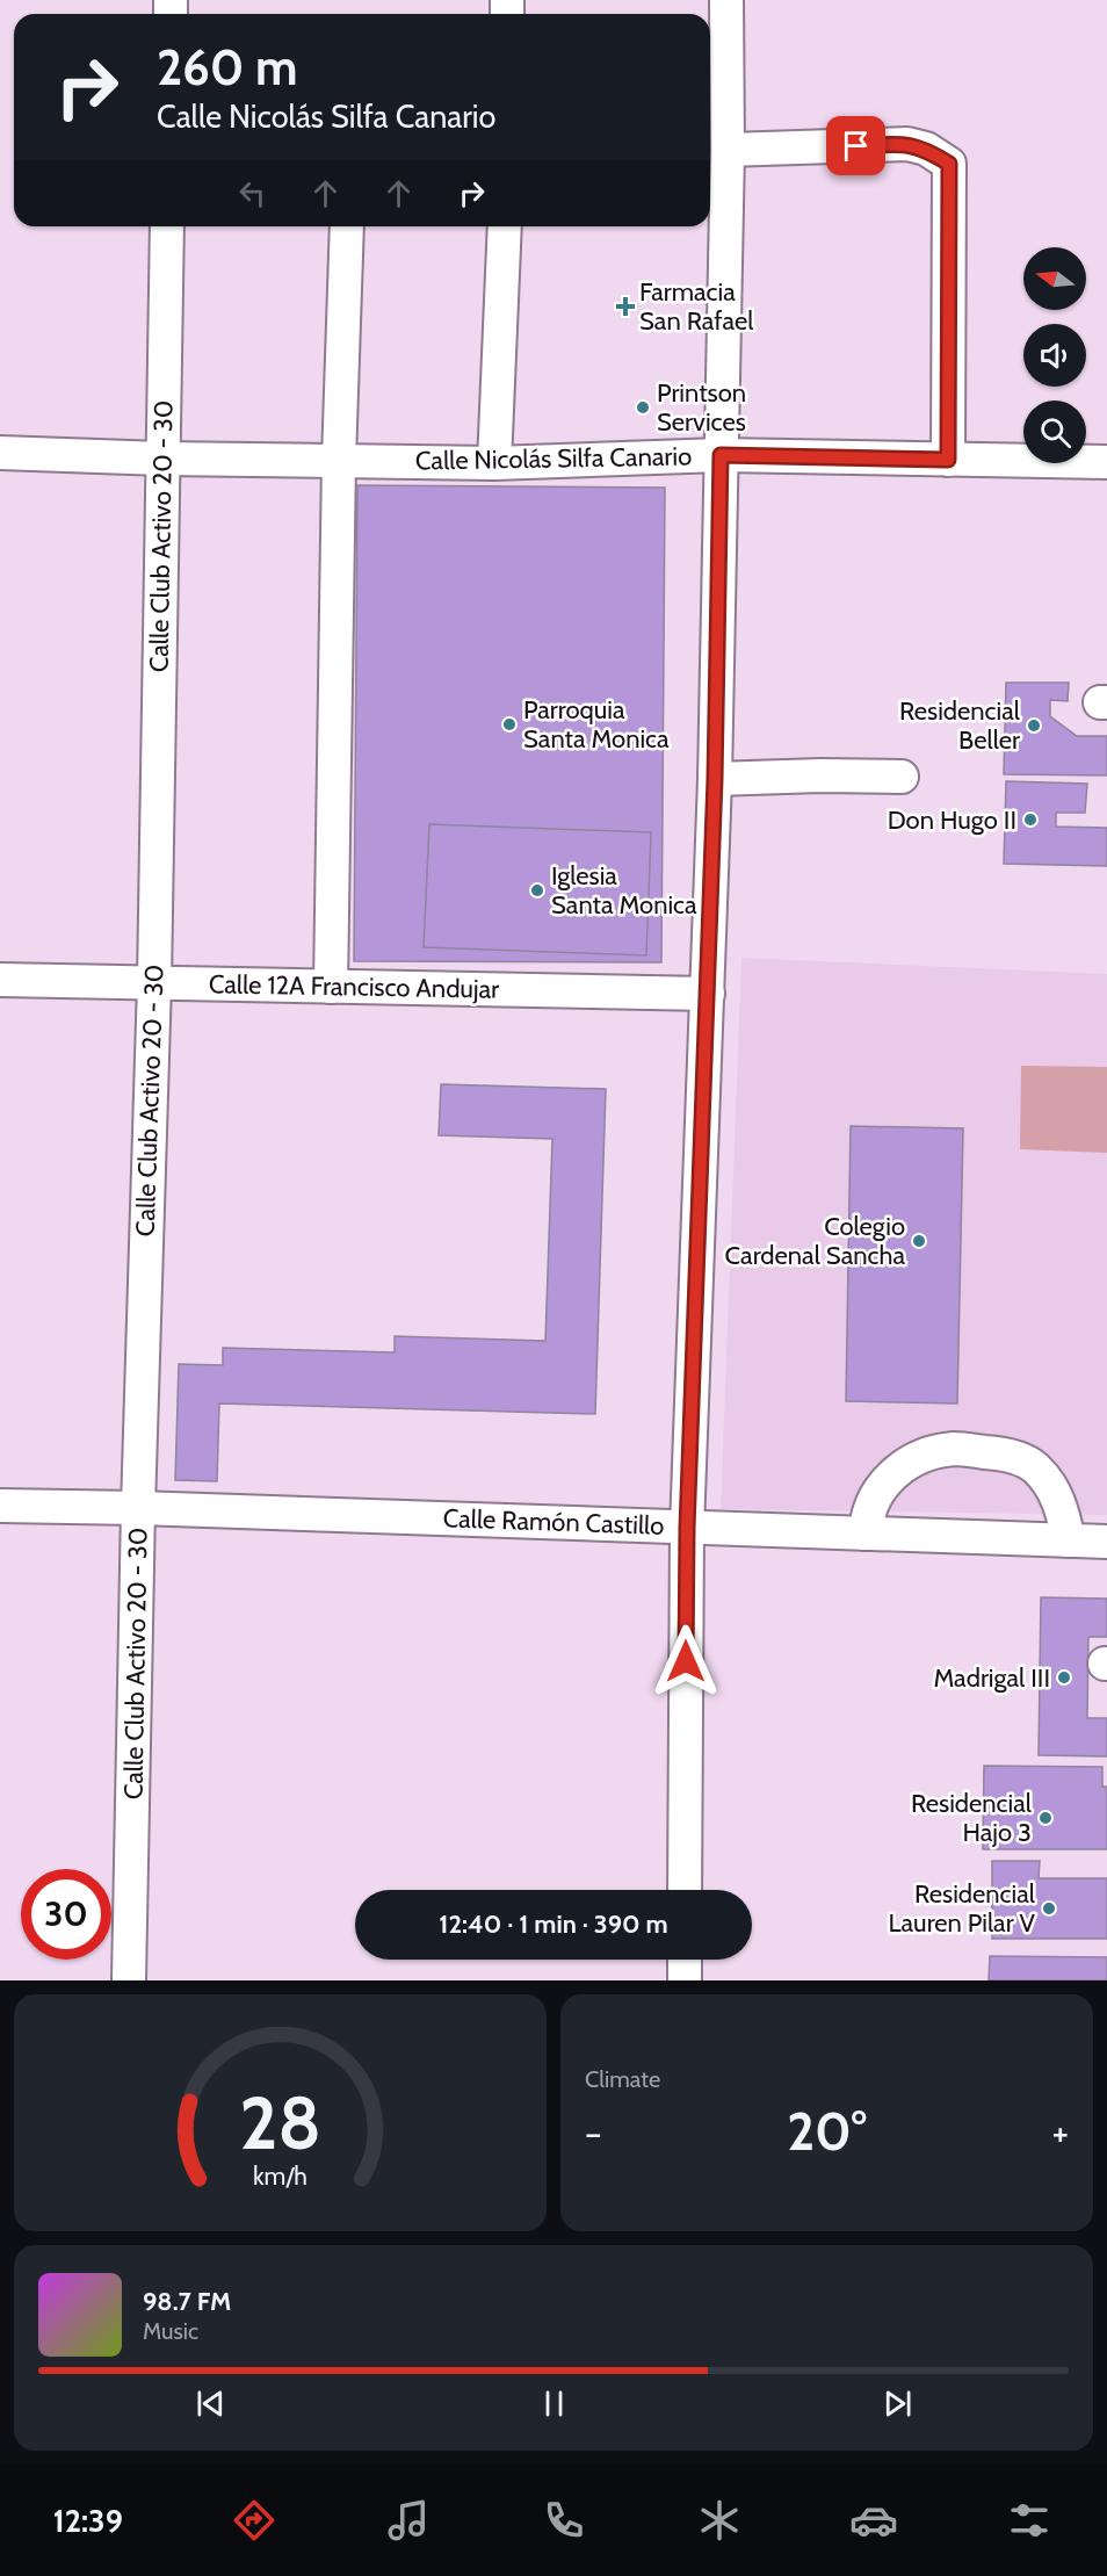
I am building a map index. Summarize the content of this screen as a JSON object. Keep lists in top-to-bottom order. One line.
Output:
{"streets":{"street":["Calle Nicolás Silfa Canario","Calle Club Activo 20 - 30","Calle 12A Francisco Andujar","Calle Ramón Castillo"]},"crossings":[["Calle Nicolás Silfa Canario","Calle Club Activo 20 - 30"],["Calle Club Activo 20 - 30","Calle 12A Francisco Andujar"],["Calle Club Activo 20 - 30","Calle Ramón Castillo"]],"places":{"health":["Farmacia San Rafael"],"other":["Printson Services","Parroquia Santa Monica","Residencial Beller","Don Hugo II","Iglesia Santa Monica","Colegio Cardenal Sancha","Madrigal III","Residencial Hajo 3","Residencial Lauren Pilar V"]},"north":"left","page":{"turn":["260 m","Calle Nicolás Silfa Canario"],"limit":"30","trip":"12:40 · 1 min · 390 m","tile":"Climate","heat":["−","20°","+"],"song":["98.7 FM","Music"],"tabs":"12:39","gauge":["28","km/h"]}}
